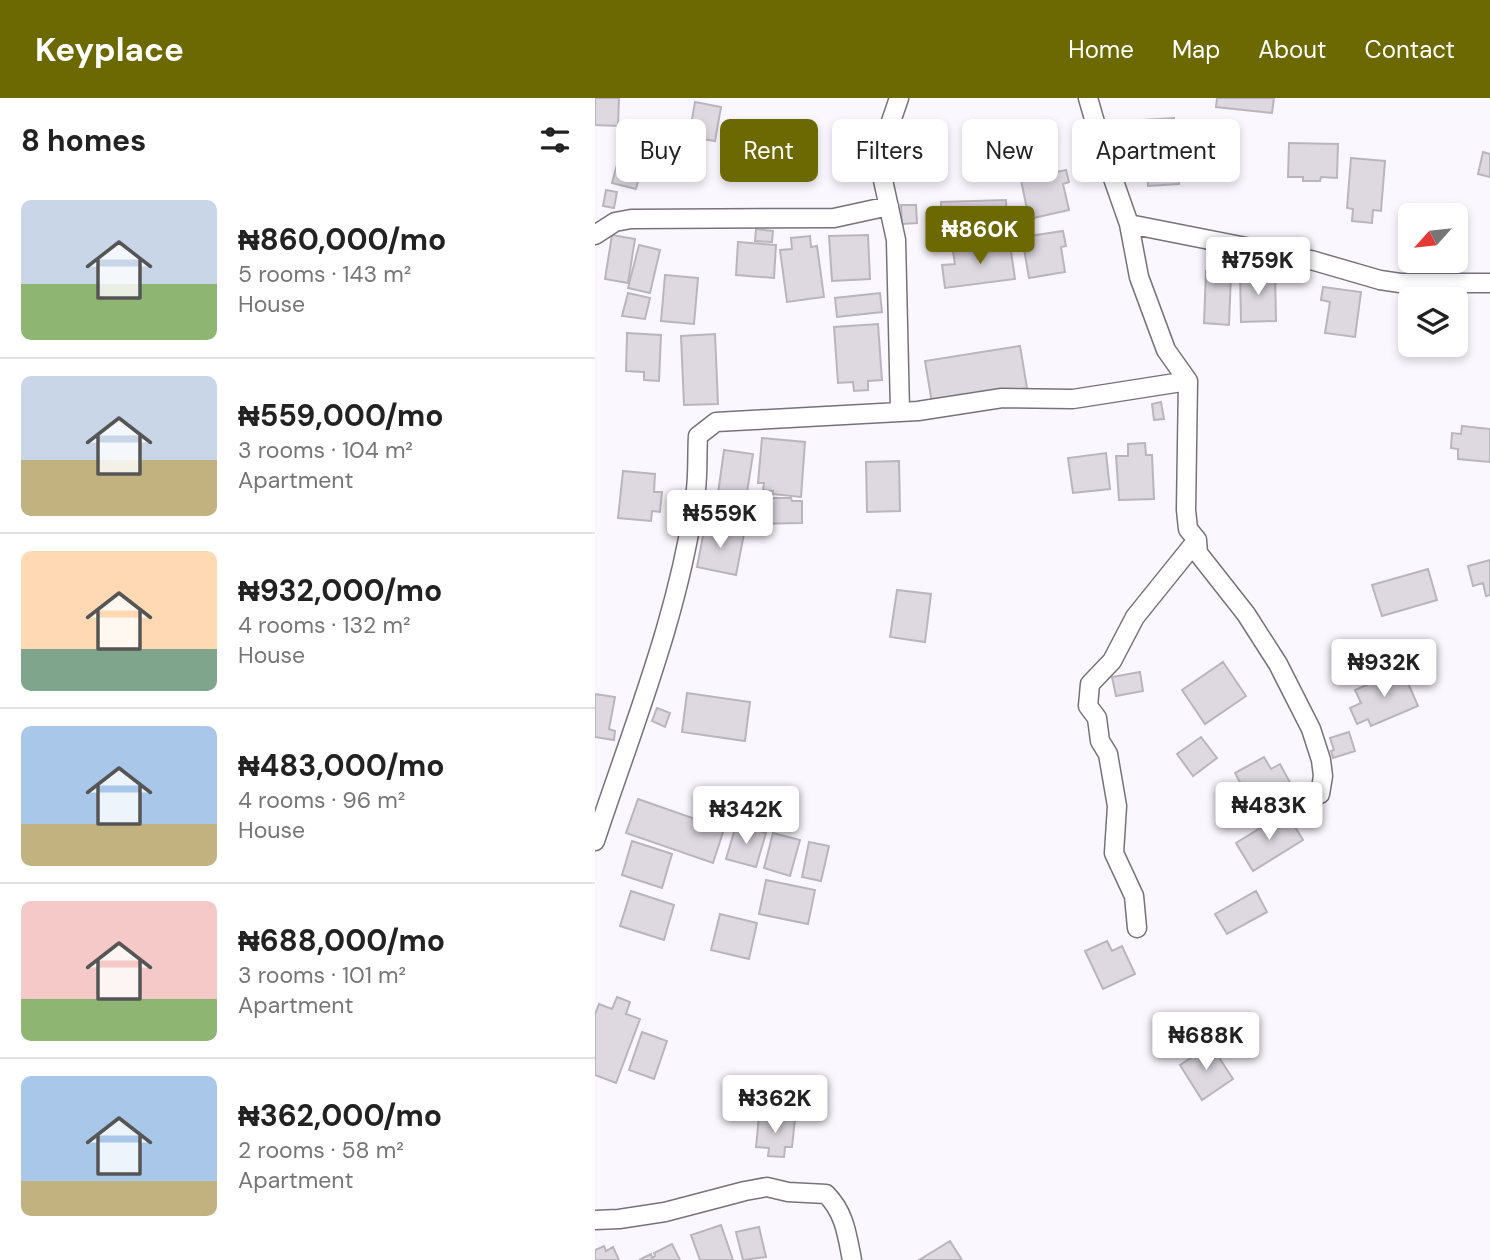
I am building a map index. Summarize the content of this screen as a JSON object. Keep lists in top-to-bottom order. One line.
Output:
{"north":"bottom left","page":{"header":"Keyplace","nav":["Home","Map","About","Contact"],"heading":"8 homes","chip":["Buy","Rent","Filters","New","Apartment"],"list":[{"name":"₦860,000/mo","note":"5 rooms · 143 m² · House"},{"name":"₦559,000/mo","note":"3 rooms · 104 m² · Apartment"},{"name":"₦932,000/mo","note":"4 rooms · 132 m² · House"},{"name":"₦483,000/mo","note":"4 rooms · 96 m² · House"},{"name":"₦688,000/mo","note":"3 rooms · 101 m² · Apartment"},{"name":"₦362,000/mo","note":"2 rooms · 58 m² · Apartment"}],"price":["₦860K","₦759K","₦559K","₦932K","₦483K","₦342K","₦688K","₦362K"]}}
